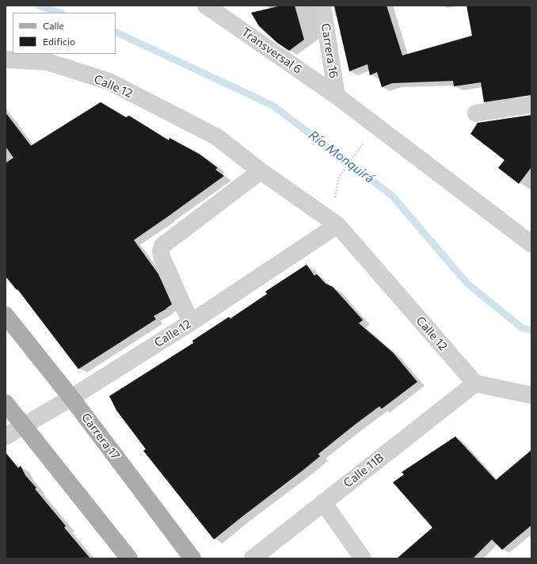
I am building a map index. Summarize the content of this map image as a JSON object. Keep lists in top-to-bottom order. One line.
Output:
{"streets":{"main road":["Carrera 17"],"street":["Transversal 6","Carrera 16","Calle 12","Calle 11B"]},"crossings":[["Transversal 6","Carrera 16"],["Calle 12","Carrera 17"],["Calle 12","Calle 11B"]],"water":["Río Monquirá"],"legend":["Calle","Edificio"]}
